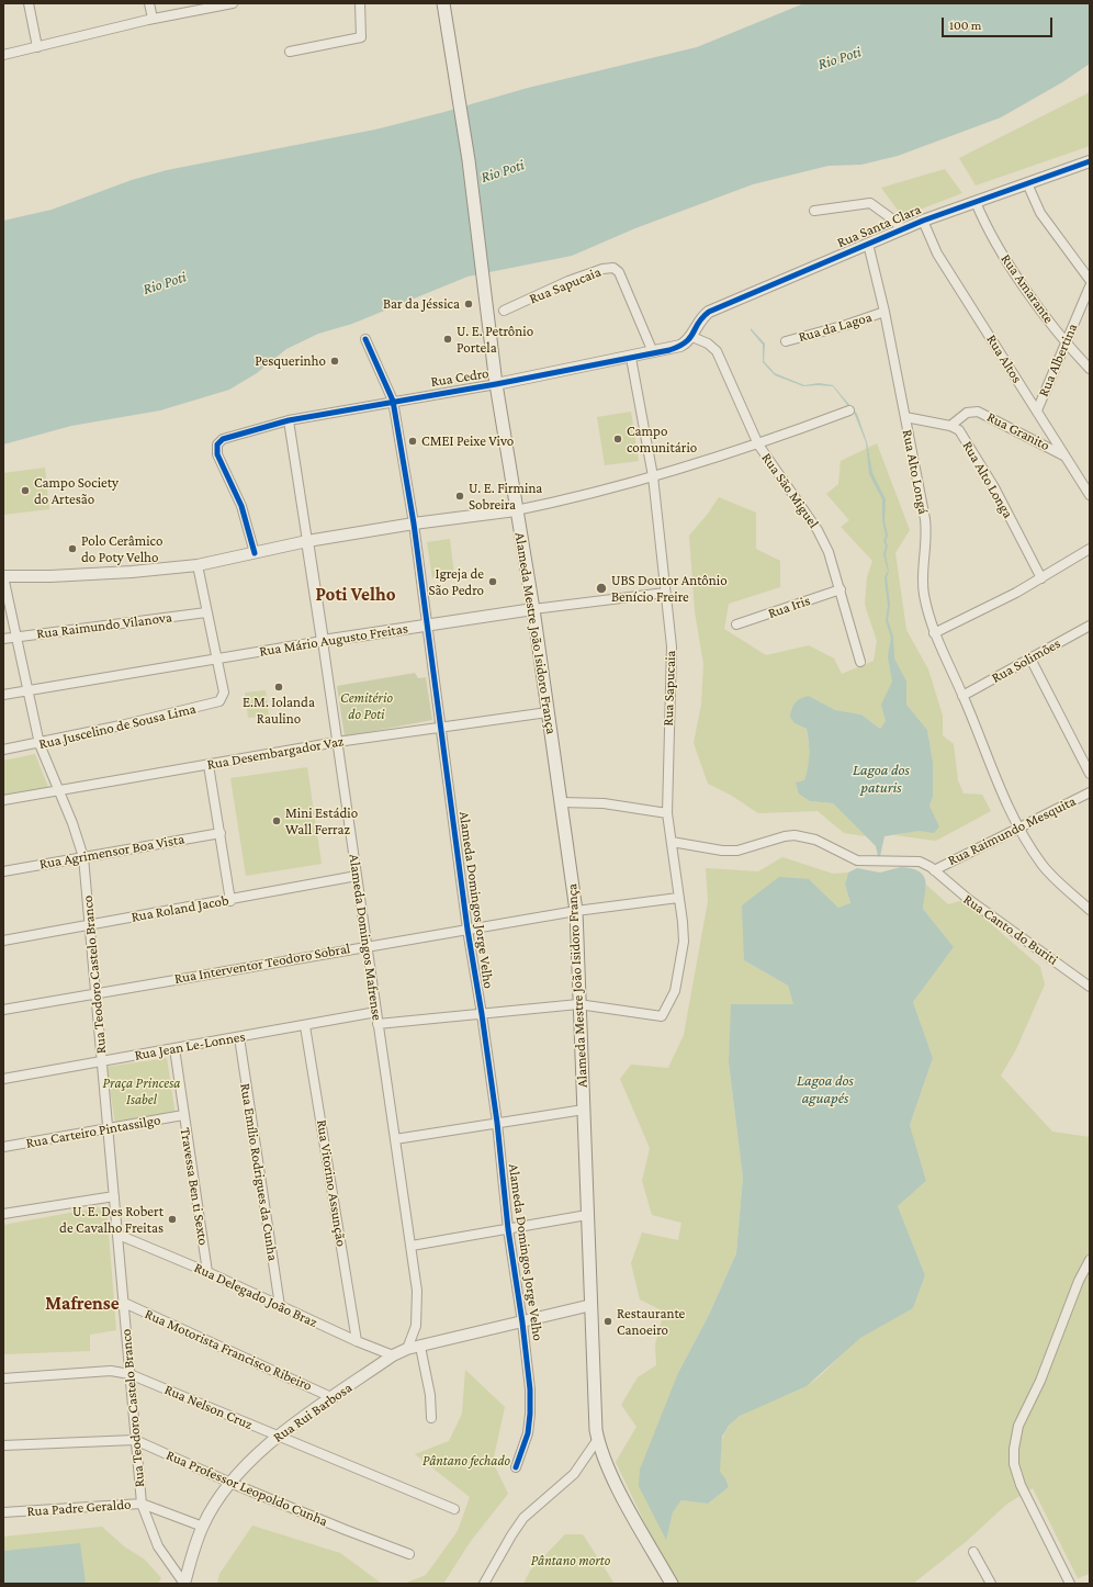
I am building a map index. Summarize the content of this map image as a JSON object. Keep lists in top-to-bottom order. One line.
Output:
{"streets":{"main road":["Alameda Mestre João Isidoro França"],"street":["Rua Santa Clara","Rua Sapucaia","Rua Amarante","Rua da Lagoa","Rua Altos","Rua Albertina","Rua Cedro","Rua Granito","Rua Alto Longá","Rua Alto Longa","Rua São Miguel","Rua Iris","Rua Raimundo Vilanova","Rua Mário Augusto Freitas","Rua Solimões","Rua Juscelino de Sousa Lima","Rua Desembargador Vaz","Rua Raimundo Mesquita","Rua Agrimensor Boa Vista","Alameda Domingos Jorge Velho","Rua Roland Jacob","Rua Canto do Buriti","Alameda Domingos Mafrense","Rua Interventor Teodoro Sobral","Rua Teodoro Castelo Branco","Rua Jean Le-Lonnes","Rua Carteiro Pintassilgo","Rua Emílio Rodrigues da Cunha","Rua Vitorino Assunção","Travessa Ben ti Sexto","Rua Delegado João Braz","Rua Motorista Francisco Ribeiro","Rua Nelson Cruz","Rua Rui Barbosa","Rua Professor Leopoldo Cunha","Rua Padre Geraldo"]},"crossings":[["Rua Santa Clara","Rua Amarante"],["Rua Santa Clara","Rua Altos"],["Rua Santa Clara","Rua Cedro"],["Rua Santa Clara","Rua Alto Longá"],["Rua Santa Clara","Rua São Miguel"],["Rua Sapucaia","Rua Cedro"],["Rua Sapucaia","Alameda Mestre João Isidoro França"],["Rua Sapucaia","Rua Mário Augusto Freitas"],["Rua Sapucaia","Rua Interventor Teodoro Sobral"],["Rua Amarante","Rua Albertina"],["Rua da Lagoa","Rua Alto Longá"],["Rua Altos","Rua Albertina"],["Rua Altos","Rua Granito"],["Rua Cedro","Rua São Miguel"],["Rua Cedro","Alameda Mestre João Isidoro França"],["Rua Cedro","Alameda Domingos Jorge Velho"],["Rua Cedro","Alameda Domingos Mafrense"],["Rua Granito","Rua Alto Longa"],["Rua Alto Longá","Rua Solimões"],["Rua Alto Longá","Rua Raimundo Mesquita"],["Rua São Miguel","Rua Iris"],["Rua Raimundo Vilanova","Rua Teodoro Castelo Branco"],["Alameda Mestre João Isidoro França","Rua Mário Augusto Freitas"],["Alameda Mestre João Isidoro França","Rua Desembargador Vaz"],["Alameda Mestre João Isidoro França","Rua Interventor Teodoro Sobral"],["Alameda Mestre João Isidoro França","Rua Rui Barbosa"],["Rua Mário Augusto Freitas","Rua Juscelino de Sousa Lima"],["Rua Mário Augusto Freitas","Alameda Domingos Jorge Velho"],["Rua Mário Augusto Freitas","Alameda Domingos Mafrense"],["Rua Mário Augusto Freitas","Rua Teodoro Castelo Branco"],["Rua Juscelino de Sousa Lima","Rua Teodoro Castelo Branco"],["Rua Desembargador Vaz","Alameda Domingos Jorge Velho"],["Rua Desembargador Vaz","Alameda Domingos Mafrense"],["Rua Desembargador Vaz","Rua Teodoro Castelo Branco"],["Rua Raimundo Mesquita","Rua Canto do Buriti"],["Rua Agrimensor Boa Vista","Rua Teodoro Castelo Branco"],["Alameda Domingos Jorge Velho","Rua Interventor Teodoro Sobral"],["Alameda Domingos Jorge Velho","Rua Rui Barbosa"],["Rua Roland Jacob","Alameda Domingos Mafrense"],["Rua Roland Jacob","Rua Teodoro Castelo Branco"],["Alameda Domingos Mafrense","Rua Interventor Teodoro Sobral"],["Alameda Domingos Mafrense","Rua Jean Le-Lonnes"],["Alameda Domingos Mafrense","Rua Rui Barbosa"],["Rua Interventor Teodoro Sobral","Rua Teodoro Castelo Branco"],["Rua Teodoro Castelo Branco","Rua Jean Le-Lonnes"],["Rua Teodoro Castelo Branco","Rua Carteiro Pintassilgo"],["Rua Teodoro Castelo Branco","Rua Delegado João Braz"],["Rua Teodoro Castelo Branco","Rua Motorista Francisco Ribeiro"],["Rua Teodoro Castelo Branco","Rua Nelson Cruz"],["Rua Teodoro Castelo Branco","Rua Rui Barbosa"],["Rua Teodoro Castelo Branco","Rua Professor Leopoldo Cunha"],["Rua Teodoro Castelo Branco","Rua Padre Geraldo"],["Rua Jean Le-Lonnes","Rua Emílio Rodrigues da Cunha"],["Rua Jean Le-Lonnes","Rua Vitorino Assunção"],["Rua Jean Le-Lonnes","Travessa Ben ti Sexto"],["Rua Carteiro Pintassilgo","Travessa Ben ti Sexto"],["Rua Emílio Rodrigues da Cunha","Rua Delegado João Braz"],["Rua Vitorino Assunção","Rua Delegado João Braz"],["Travessa Ben ti Sexto","Rua Delegado João Braz"],["Rua Delegado João Braz","Rua Rui Barbosa"],["Rua Motorista Francisco Ribeiro","Rua Rui Barbosa"],["Rua Nelson Cruz","Rua Rui Barbosa"],["Rua Rui Barbosa","Rua Professor Leopoldo Cunha"],["Rua Rui Barbosa","Rua Padre Geraldo"]],"districts":["Poti Velho","Mafrense"],"water":["Rio Poti","Lagoa dos paturis","Lagoa dos aguapés"],"parks":["Cemitério do Poti","Praça Princesa Isabel","Pântano fechado","Pântano morto"],"places":["Bar da Jéssica","U. E. Petrônio Portela","Pesquerinho","Campo comunitário","CMEI Peixe Vivo","Campo Society do Artesão","U. E. Firmina Sobreira","Polo Cerâmico do Poty Velho","Igreja de São Pedro","UBS Doutor Antônio Benício Freire","E.M. Iolanda Raulino","Mini Estádio Wall Ferraz","U. E. Des Robert de Cavalho Freitas","Restaurante Canoeiro"],"scale_bar":"100 m"}
